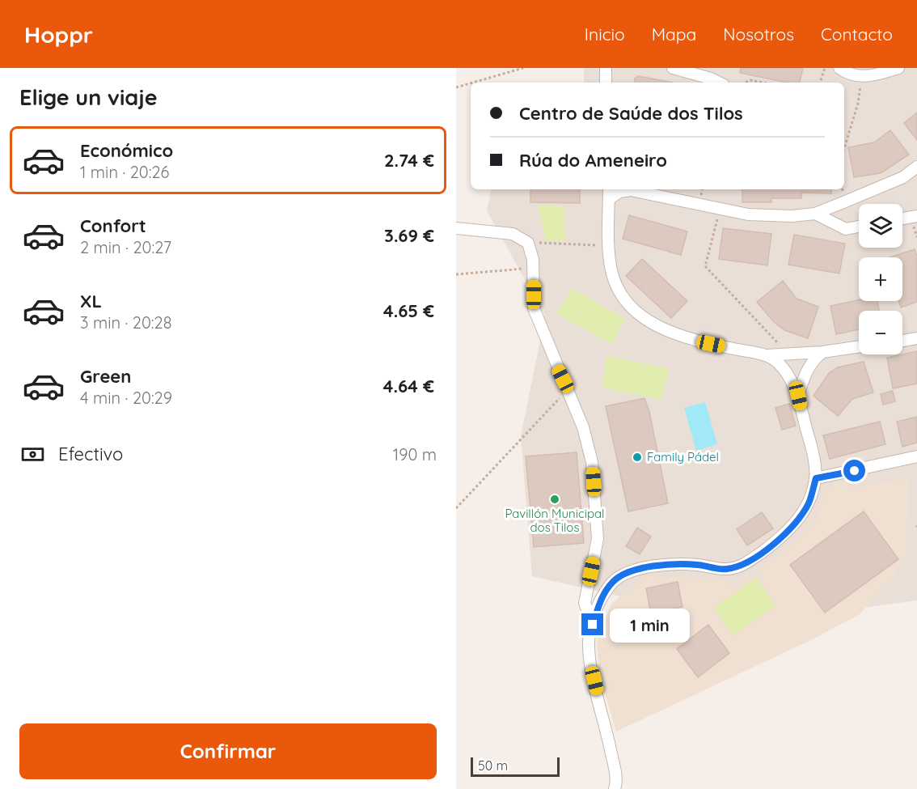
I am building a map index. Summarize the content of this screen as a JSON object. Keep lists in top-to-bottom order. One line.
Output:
{"places":["Family Pádel","Pavillón Municipal dos Tilos"],"scale_bar":"50 m","page":{"header":"Hoppr","nav":["Inicio","Mapa","Nosotros","Contacto"],"heading":"Elige un viaje","banner":["Centro de Saúde dos Tilos","Rúa do Ameneiro"],"list":[{"name":"Económico","note":"1 min · 20:26","value":"2.74 €"},{"name":"Confort","note":"2 min · 20:27","value":"3.69 €"},{"name":"XL","note":"3 min · 20:28","value":"4.65 €"},{"name":"Green","note":"4 min · 20:29","value":"4.64 €"}],"map_buttons":["+","−"],"pay":["Efectivo","190 m"],"bubble":"1 min","buttons":"Confirmar","scale":"50 m"}}
